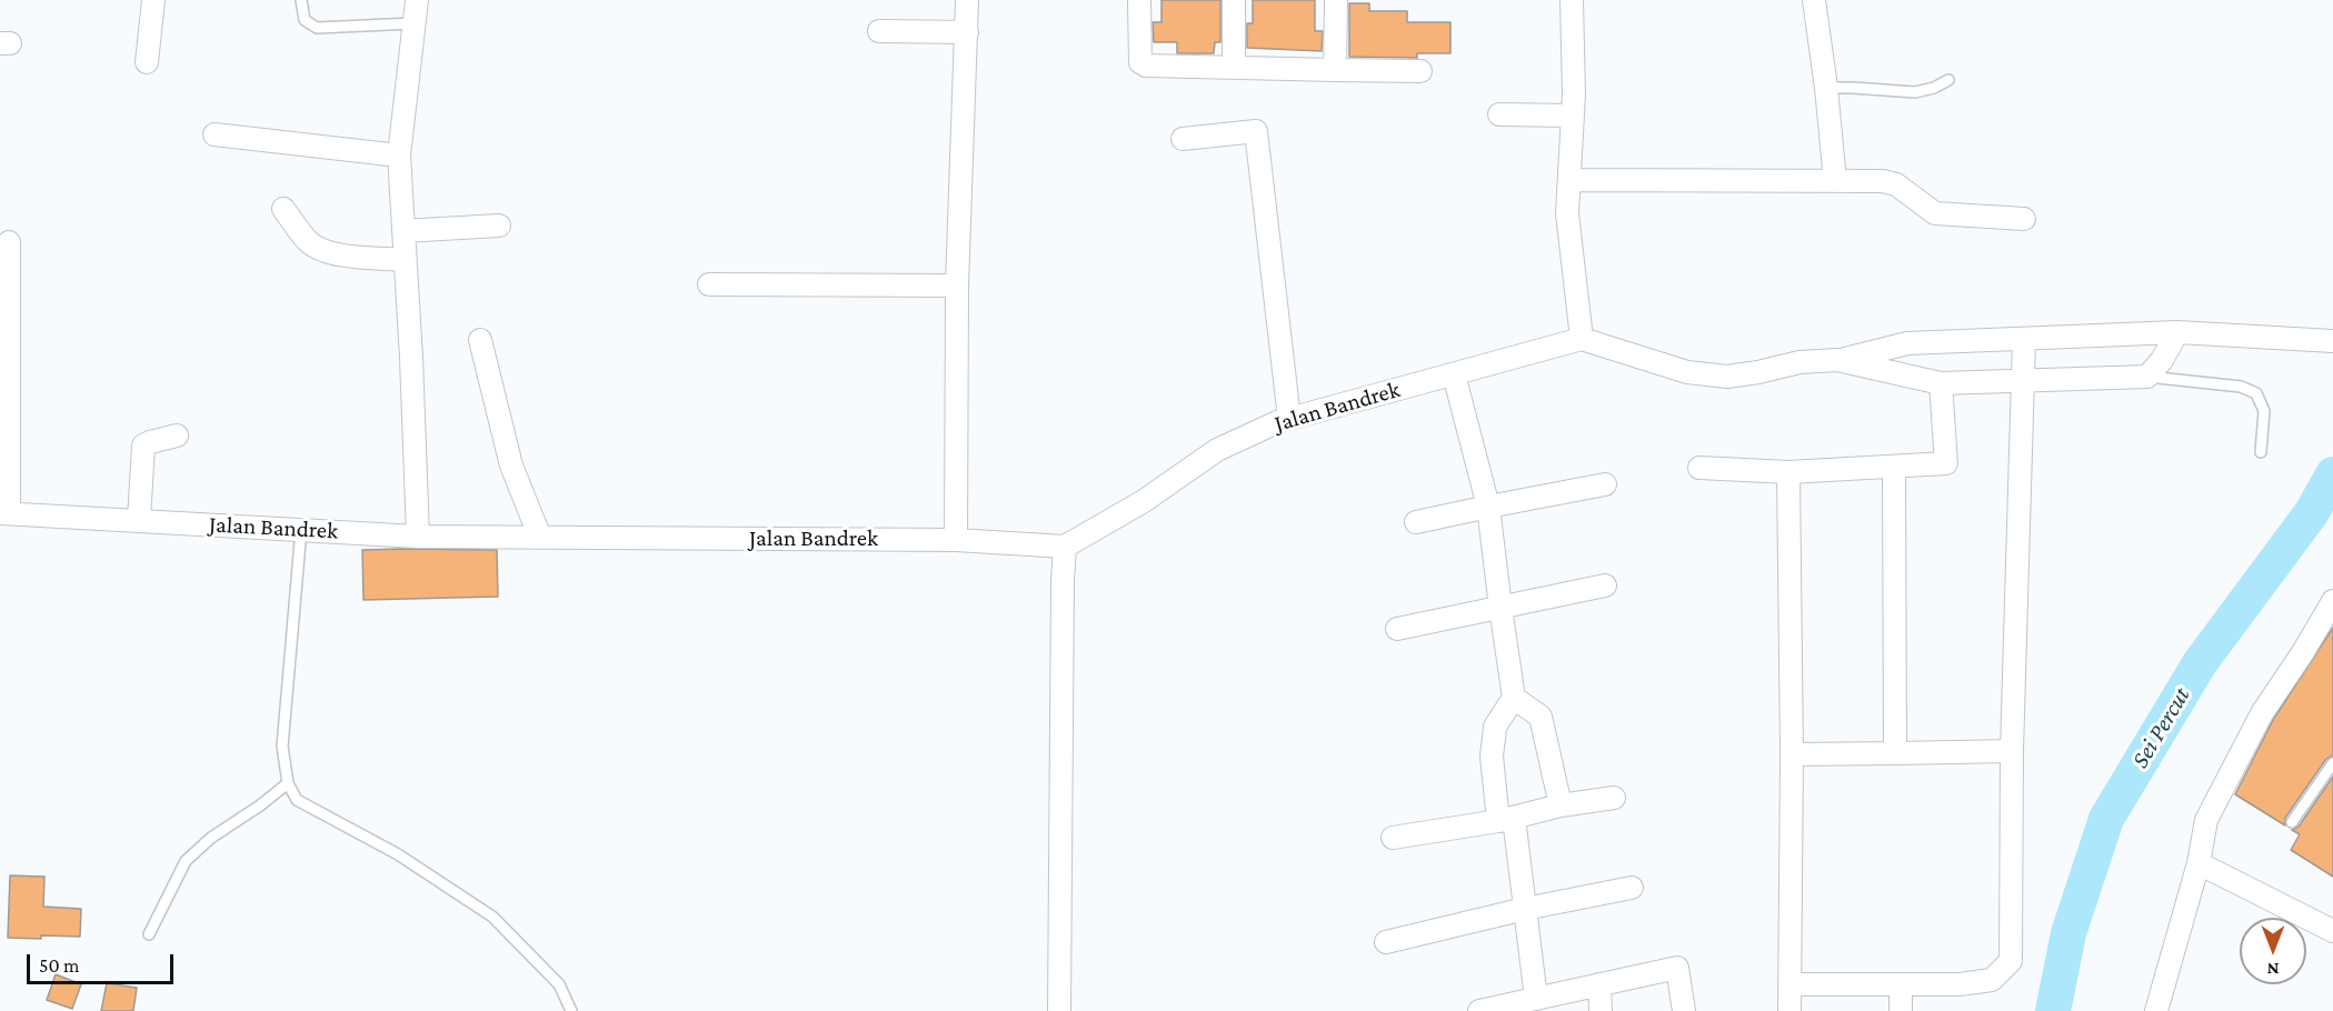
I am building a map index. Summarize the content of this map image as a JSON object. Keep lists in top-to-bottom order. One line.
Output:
{"streets":{"street":["Jalan Bandrek"]},"water":["Sei Percut"],"scale_bar":"50 m","north":"bottom"}
